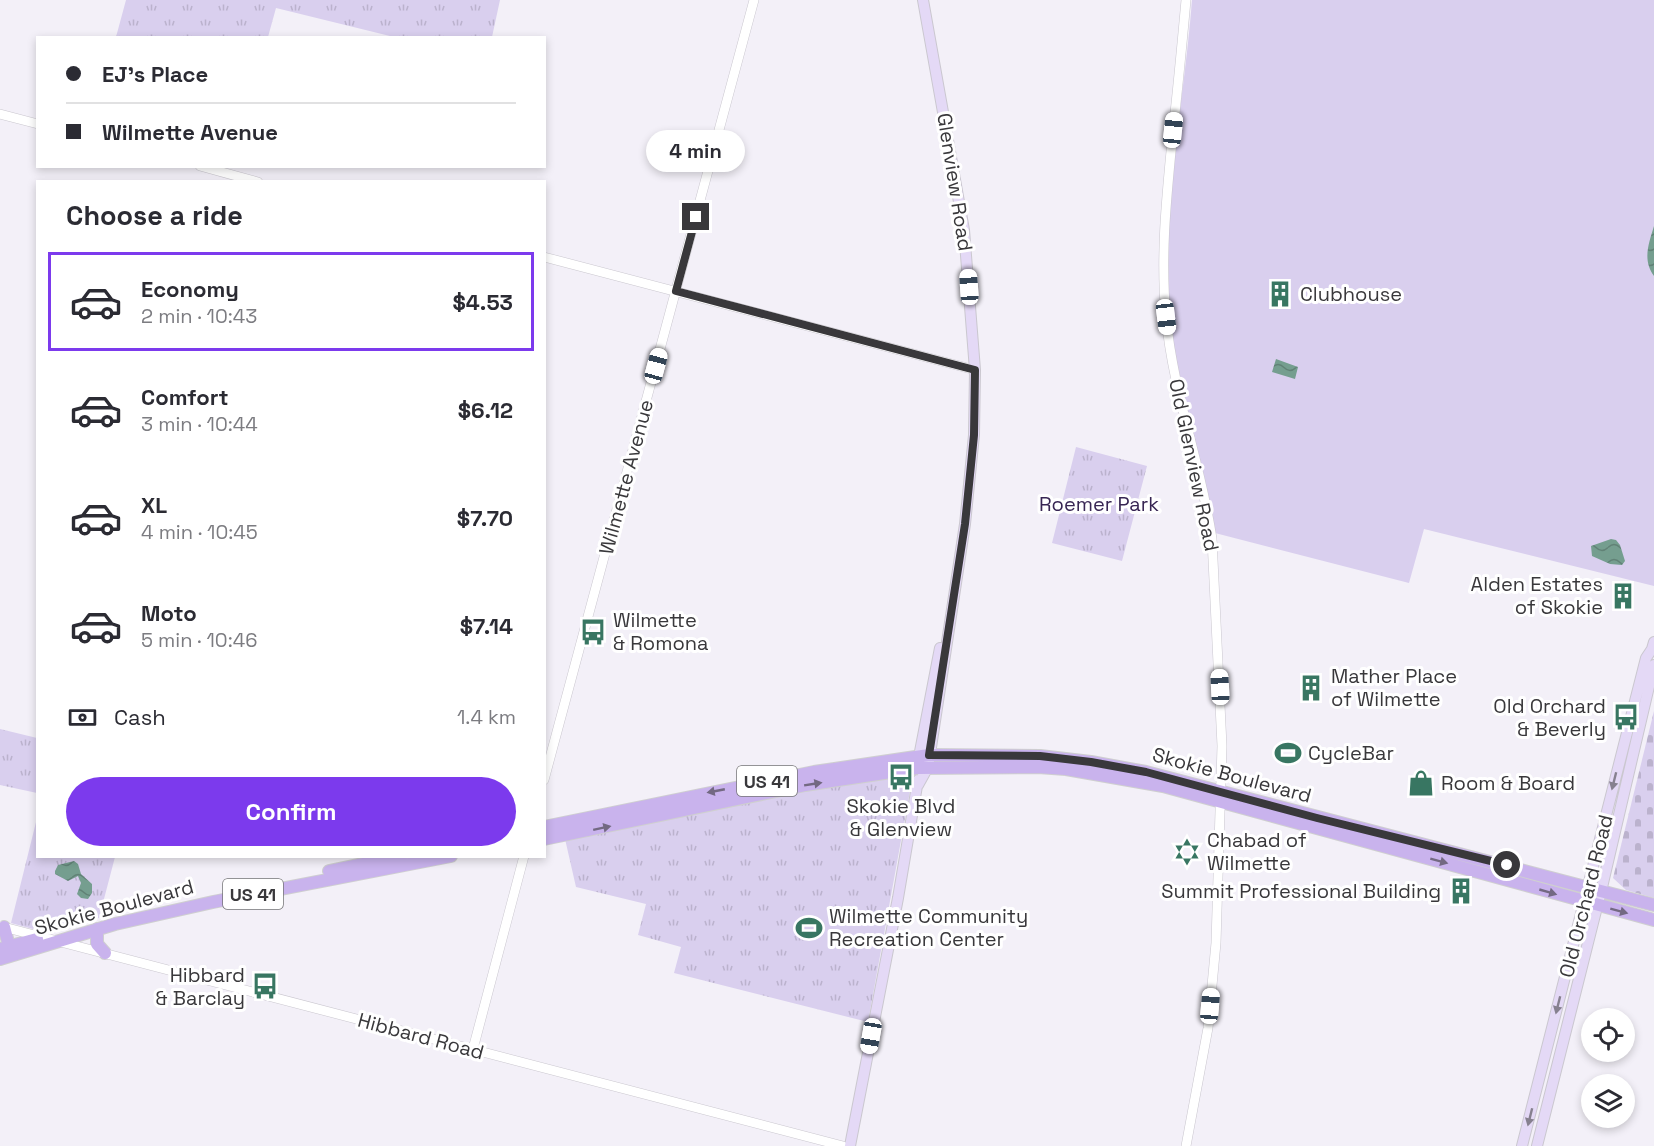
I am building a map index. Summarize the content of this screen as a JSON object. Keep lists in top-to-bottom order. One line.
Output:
{"streets":{"main road":["Glenview Road","Skokie Boulevard","US 41","Old Orchard Road"],"street":["Old Glenview Road","Wilmette Avenue","Hibbard Road"]},"crossings":[["Glenview Road","Skokie Boulevard"],["Old Glenview Road","Skokie Boulevard"],["Skokie Boulevard","Old Orchard Road"],["Skokie Boulevard","Hibbard Road"]],"parks":["Roemer Park"],"places":{"building":["Clubhouse","Alden Estates of Skokie","Mather Place of Wilmette","Summit Professional Building"],"bus stop":["Wilmette & Romona","Old Orchard & Beverly","Skokie Blvd & Glenview","Hibbard & Barclay"],"sports":["CycleBar","Wilmette Community Recreation Center"],"shop":["Room & Board"],"synagogue":["Chabad of Wilmette"]},"page":{"banner":["EJ's Place","Wilmette Avenue"],"bubble":"4 min","heading":"Choose a ride","list":[{"name":"Economy","note":"2 min · 10:43","value":"$4.53"},{"name":"Comfort","note":"3 min · 10:44","value":"$6.12"},{"name":"XL","note":"4 min · 10:45","value":"$7.70"},{"name":"Moto","note":"5 min · 10:46","value":"$7.14"}],"pay":["Cash","1.4 km"],"buttons":"Confirm"}}
